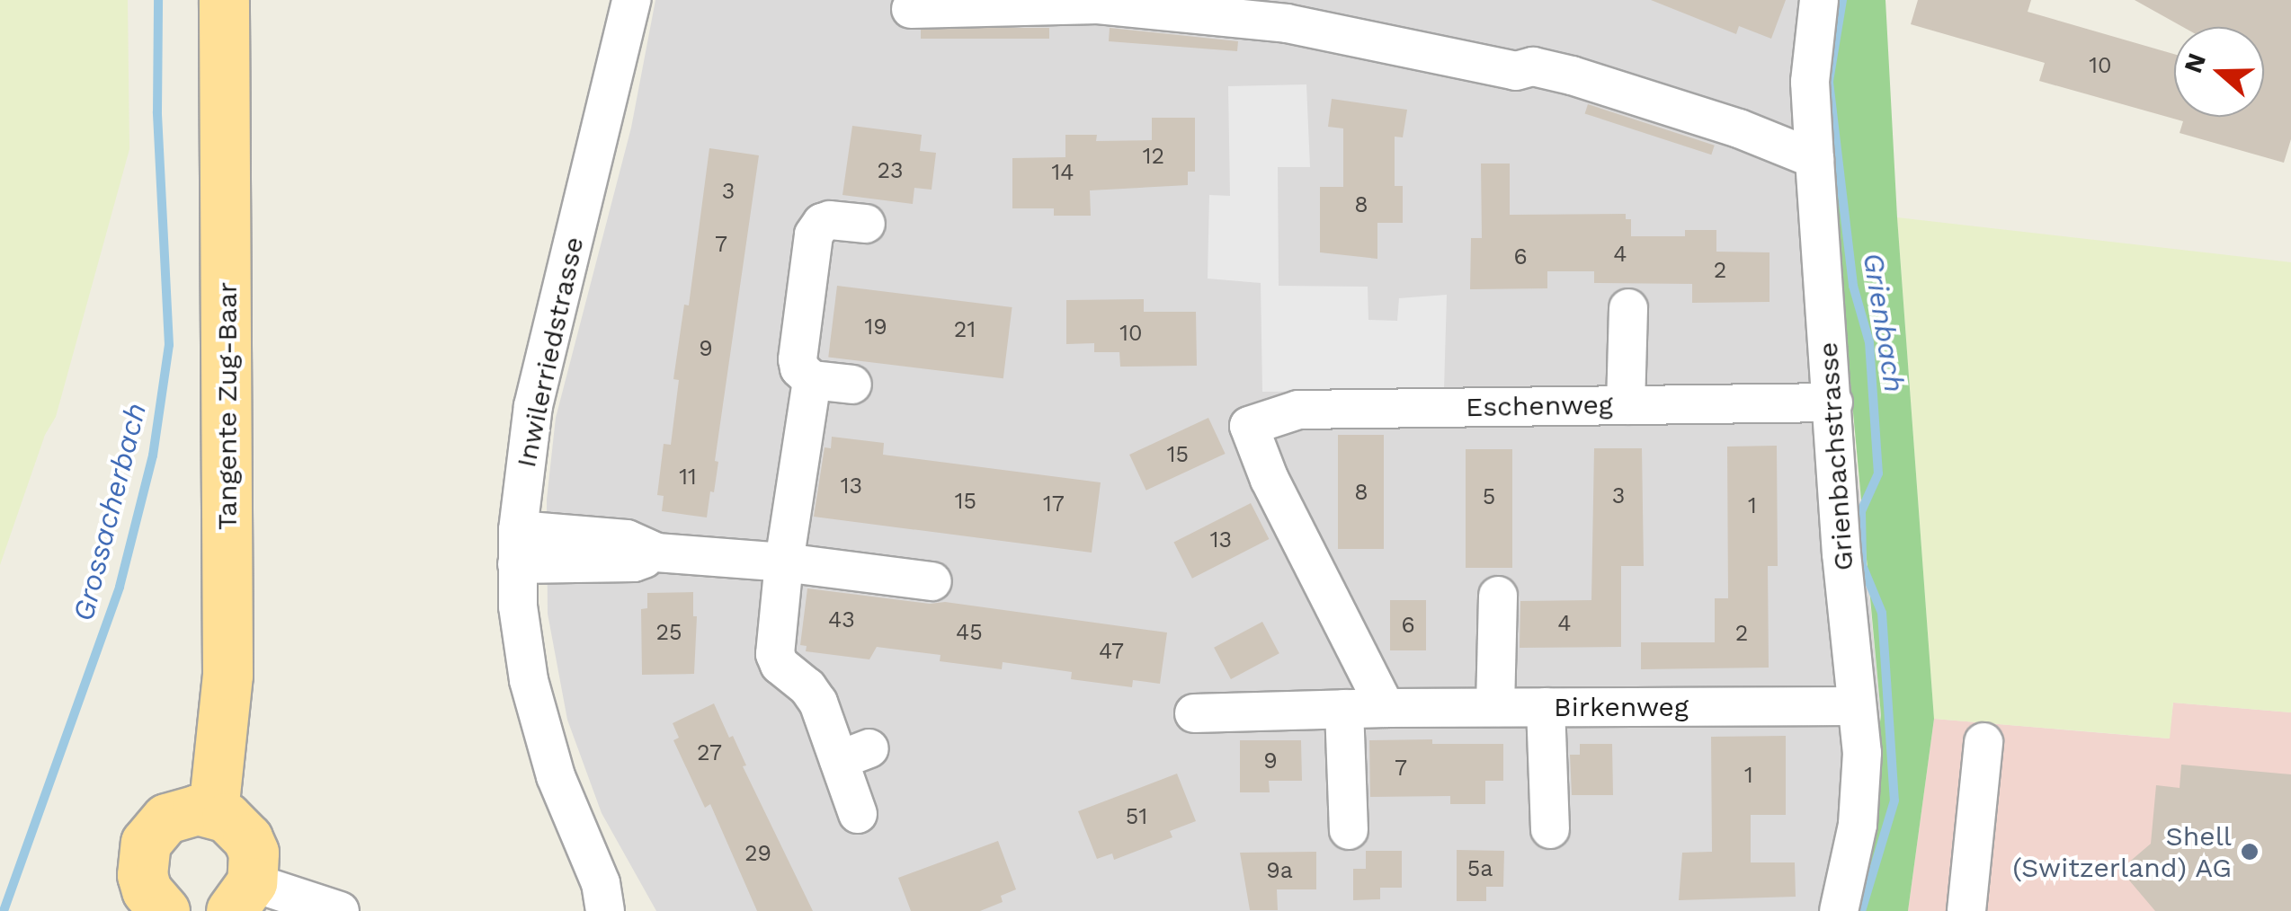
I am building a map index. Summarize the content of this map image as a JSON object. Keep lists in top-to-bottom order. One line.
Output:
{"streets":{"main road":["Tangente Zug-Baar"],"street":["Inwilerriedstrasse","Eschenweg","Grienbachstrasse","Birkenweg"]},"crossings":[["Eschenweg","Grienbachstrasse"],["Eschenweg","Birkenweg"],["Grienbachstrasse","Birkenweg"]],"water":["Grienbach","Grossacherbach"],"places":["Shell (Switzerland) AG"],"house_numbers":["10","12","23","14","3","8","7","4","6","2","19","21","10","9","15","11","13","8","3","5","15","17","1","13","43","4","6","25","45","2","47","27","9","7","1","51","29","5a","9a"],"north":"left"}
